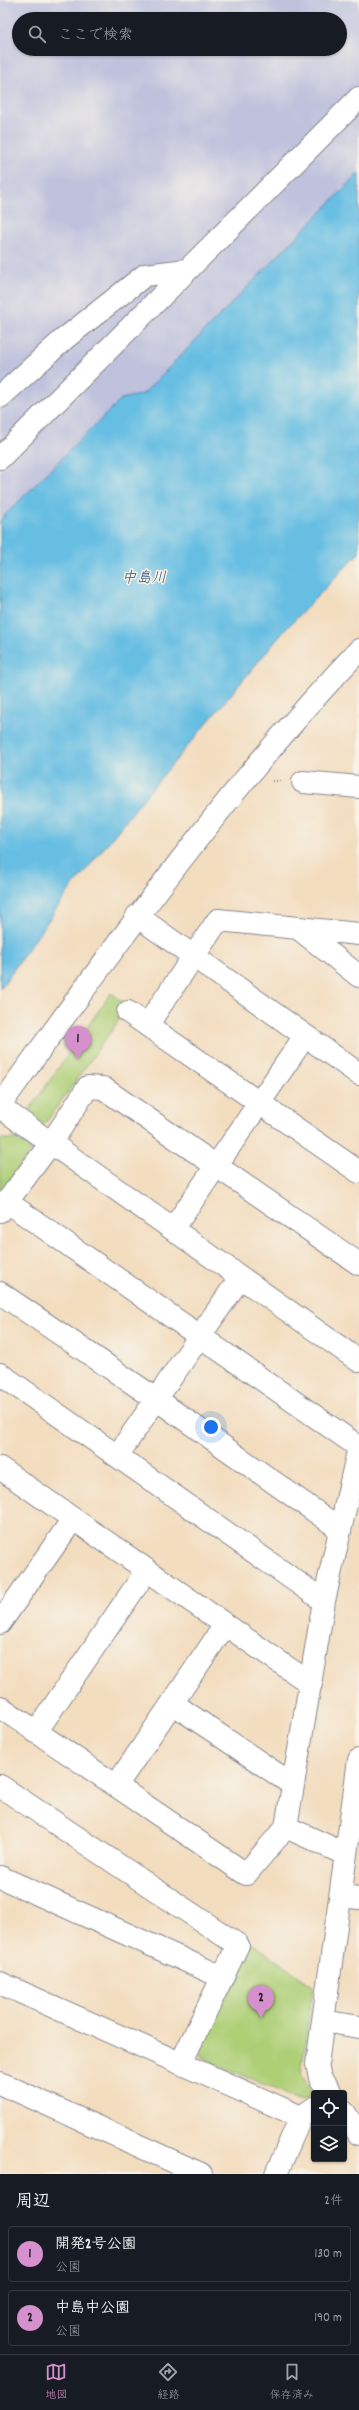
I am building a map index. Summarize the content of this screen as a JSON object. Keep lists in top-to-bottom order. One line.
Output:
{"water":["中島川"],"page":{"search":"ここで検索","pins":["1","2"],"heading":["周辺","2件"],"list":[{"mark":"1","name":"開発2号公園","note":"公園","value":"130 m"},{"mark":"2","name":"中島中公園","note":"公園","value":"190 m"}],"nav":["地図","経路","保存済み"]}}
